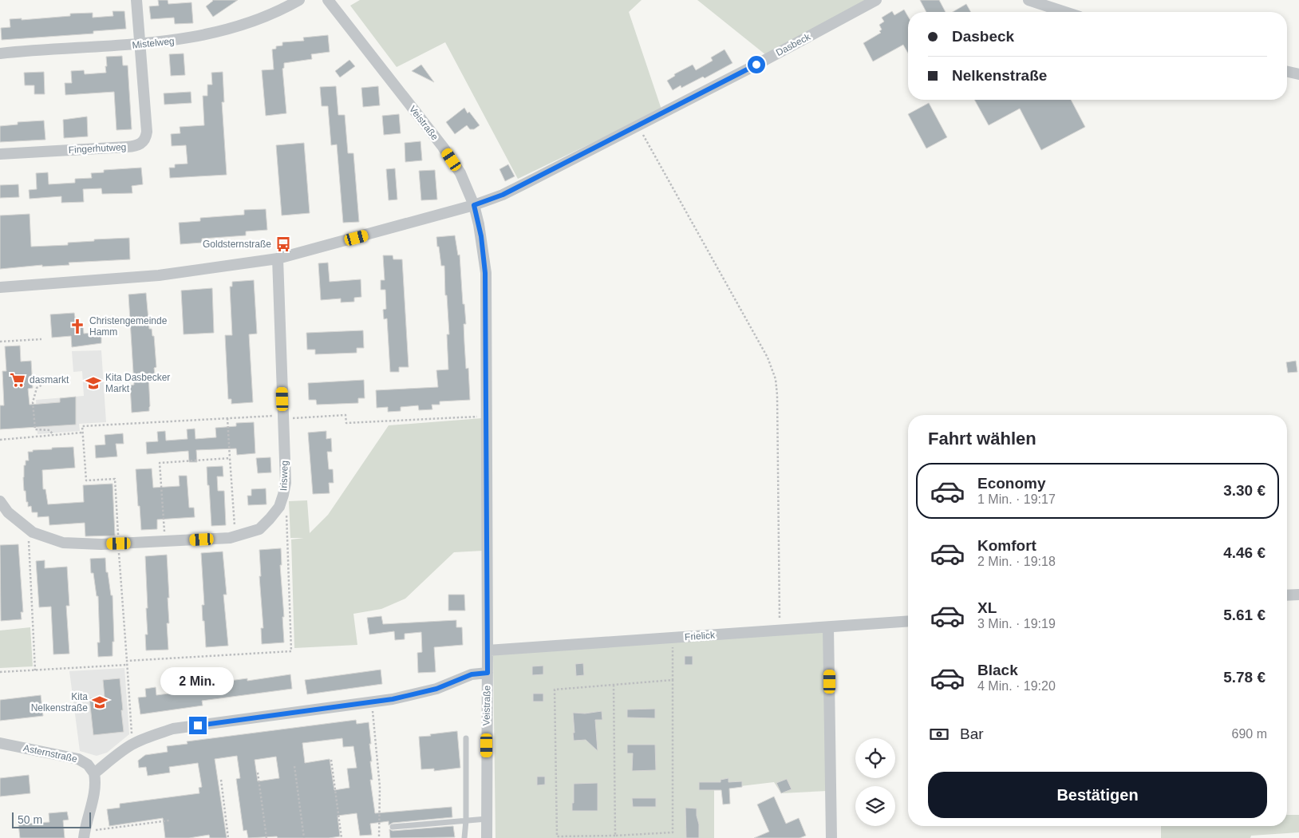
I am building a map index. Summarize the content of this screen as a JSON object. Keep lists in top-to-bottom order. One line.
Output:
{"streets":{"street":["Mistelweg","Dasbeck","Veistraße","Fingerhutweg","Irisweg","Frielick","Asternstraße"]},"crossings":[["Mistelweg","Fingerhutweg"],["Dasbeck","Veistraße"],["Veistraße","Frielick"]],"places":{"bus stop":["Goldsternstraße"],"church":["Christengemeinde Hamm"],"supermarket":["dasmarkt"],"school or university":["Kita Dasbecker Markt","Kita Nelkenstraße"]},"scale_bar":"50 m","page":{"banner":["Dasbeck","Nelkenstraße"],"heading":"Fahrt wählen","list":[{"name":"Economy","note":"1 Min. · 19:17","value":"3.30 €"},{"name":"Komfort","note":"2 Min. · 19:18","value":"4.46 €"},{"name":"XL","note":"3 Min. · 19:19","value":"5.61 €"},{"name":"Black","note":"4 Min. · 19:20","value":"5.78 €"}],"bubble":"2 Min.","pay":["Bar","690 m"],"buttons":"Bestätigen","scale":"50 m"}}
